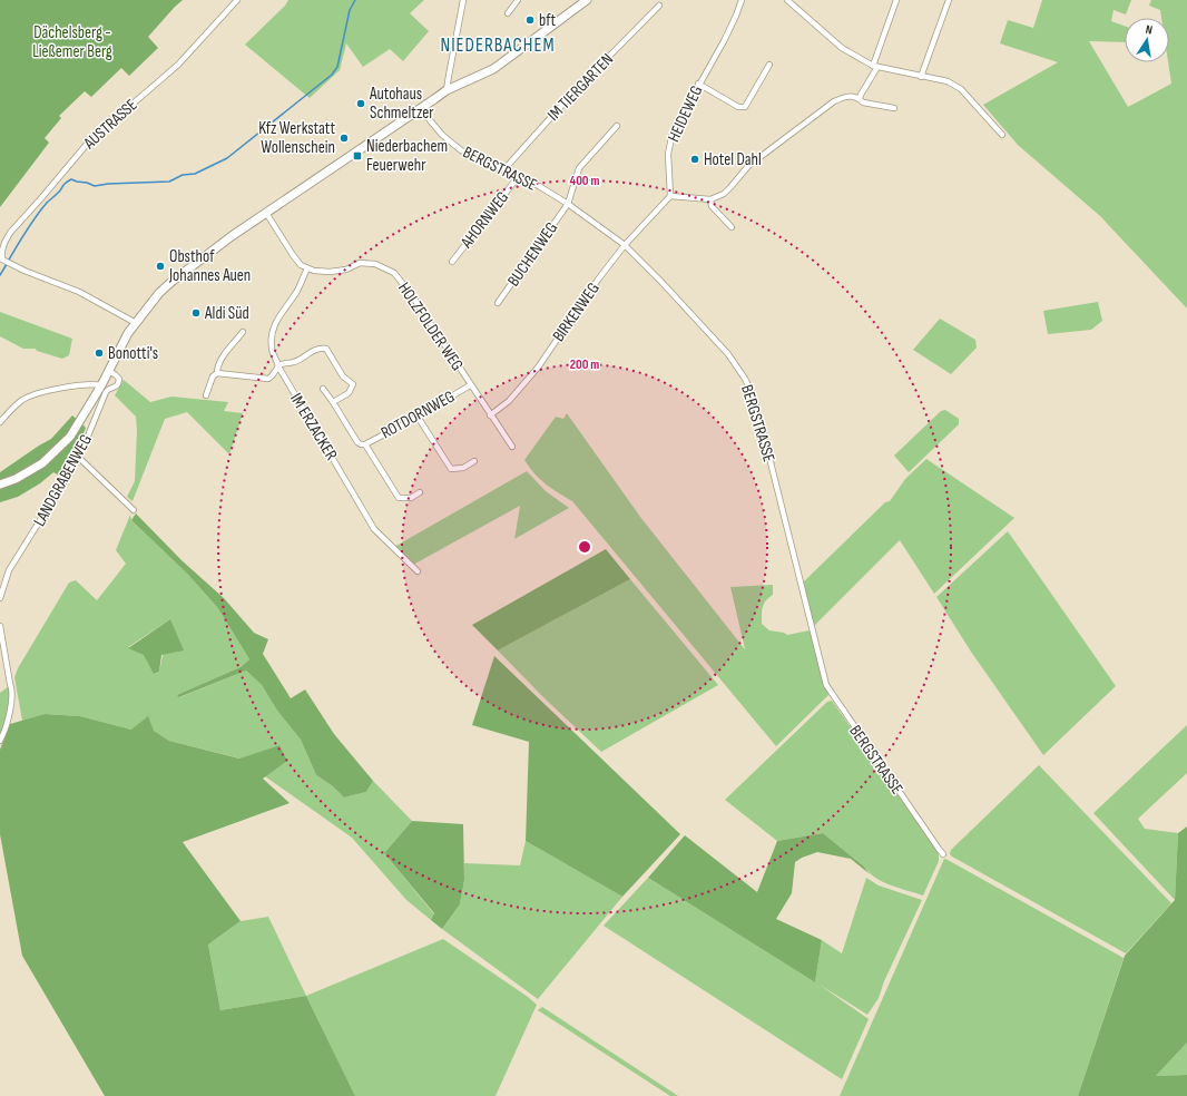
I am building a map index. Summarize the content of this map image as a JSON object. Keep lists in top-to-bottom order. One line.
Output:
{"streets":{"street":["IM TIERGARTEN","HEIDEWEG","AUSTRASSE","BERGSTRASSE","AHORNWEG","BUCHENWEG","BIRKENWEG","HOLZFOLDER WEG","ROTDORNWEG","IM ERZACKER","LANDGRABENWEG"]},"crossings":[["IM TIERGARTEN","BERGSTRASSE"],["BERGSTRASSE","AHORNWEG"],["BERGSTRASSE","BUCHENWEG"],["BERGSTRASSE","BIRKENWEG"],["BIRKENWEG","HOLZFOLDER WEG"],["HOLZFOLDER WEG","ROTDORNWEG"],["HOLZFOLDER WEG","IM ERZACKER"]],"districts":["NIEDERBACHEM"],"parks":["Dächelsberg - Ließemer Berg"],"places":{"other":["bft","Autohaus Schmeltzer","Kfz Werkstatt Wollenschein","Hotel Dahl","Obsthof Johannes Auen","Aldi Süd","Bonotti's"],"transit":["Niederbachem Feuerwehr"]},"north":"top","rings":["400 m","200 m"]}
